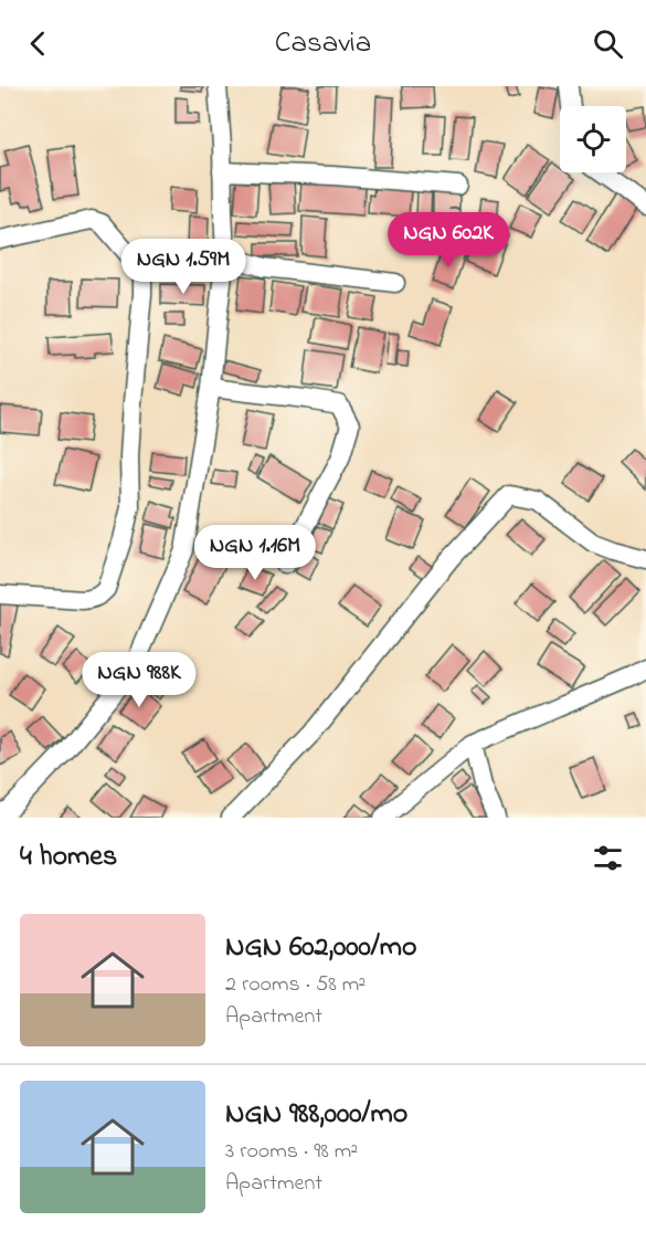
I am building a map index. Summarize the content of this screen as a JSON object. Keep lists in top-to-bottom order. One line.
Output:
{"page":{"header":"Casavia","price":["NGN 602K","NGN 1.59M","NGN 1.16M","NGN 988K"],"heading":"4 homes","list":[{"name":"NGN 602,000/mo","note":"2 rooms · 58 m² · Apartment"},{"name":"NGN 988,000/mo","note":"3 rooms · 98 m² · Apartment"}]}}
